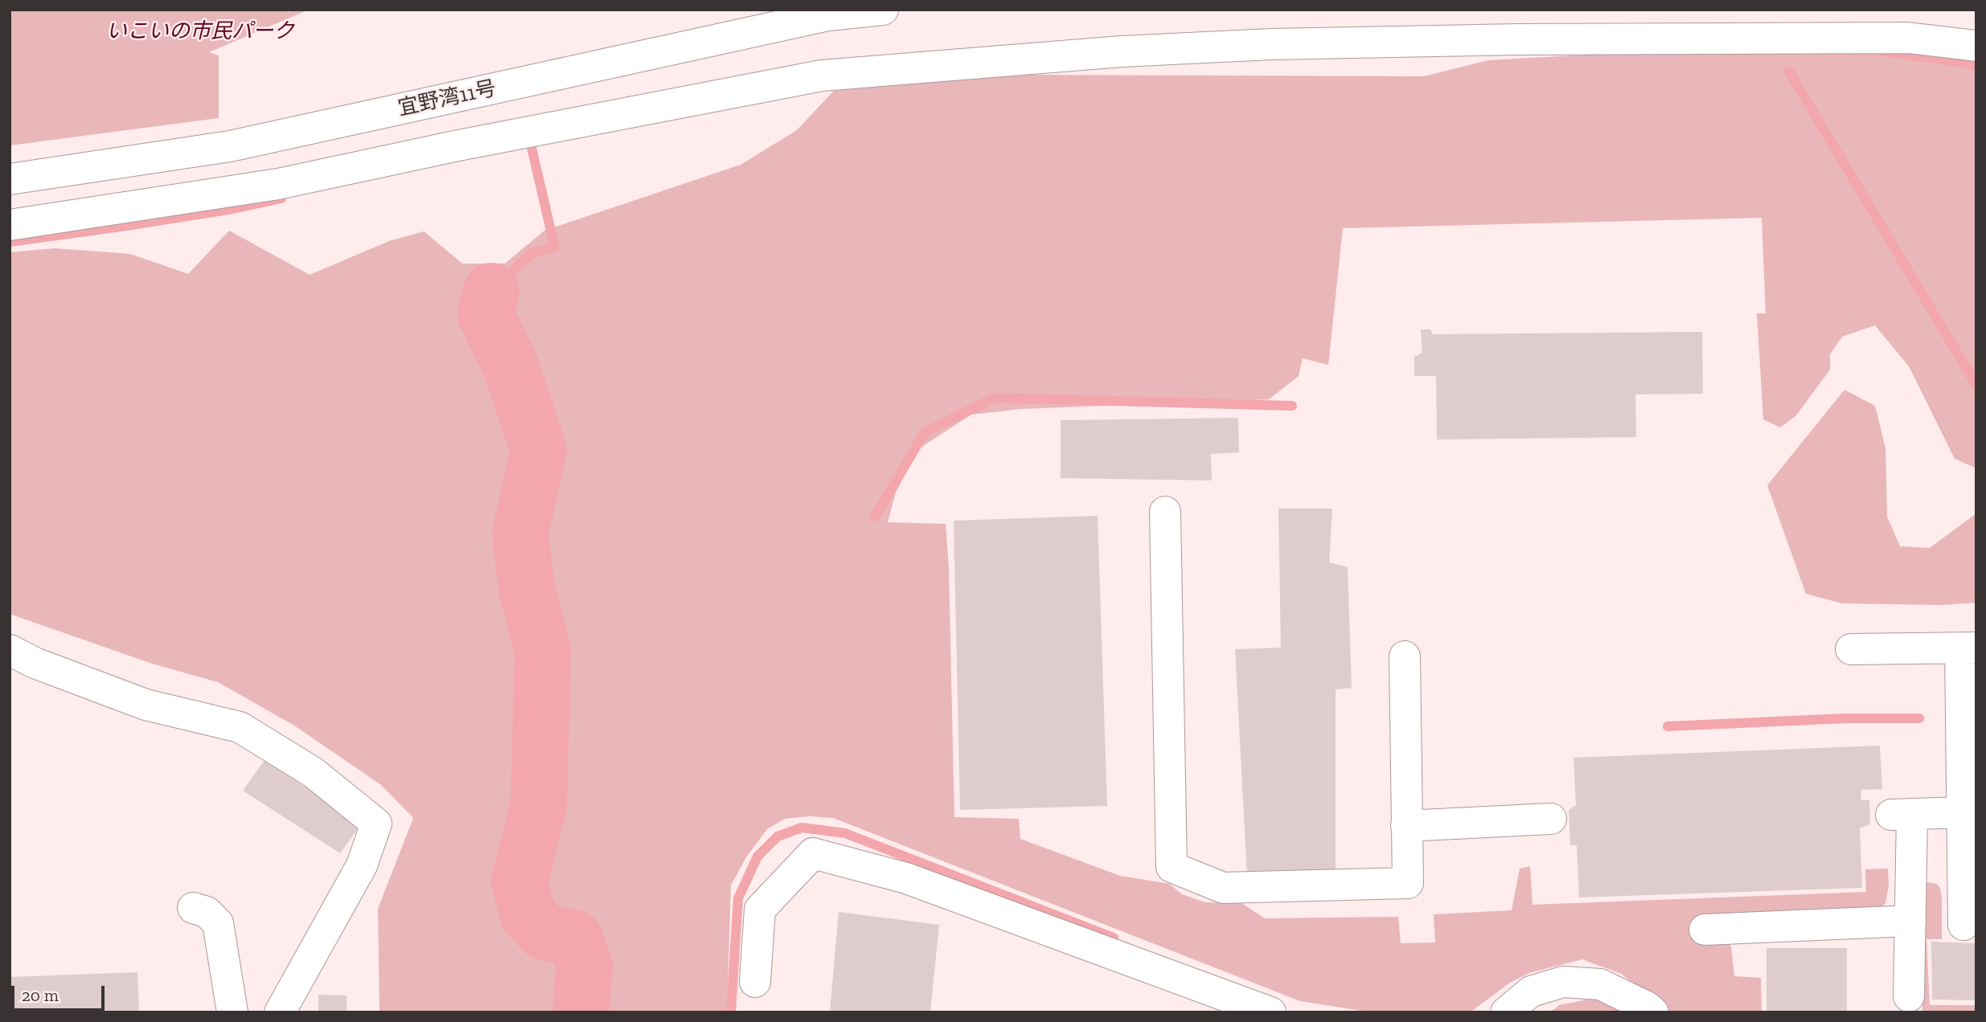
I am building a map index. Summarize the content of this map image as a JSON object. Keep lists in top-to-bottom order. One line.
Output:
{"streets":{"street":["宜野湾11号"]},"parks":["いこいの市民パーク"],"scale_bar":"20 m"}
